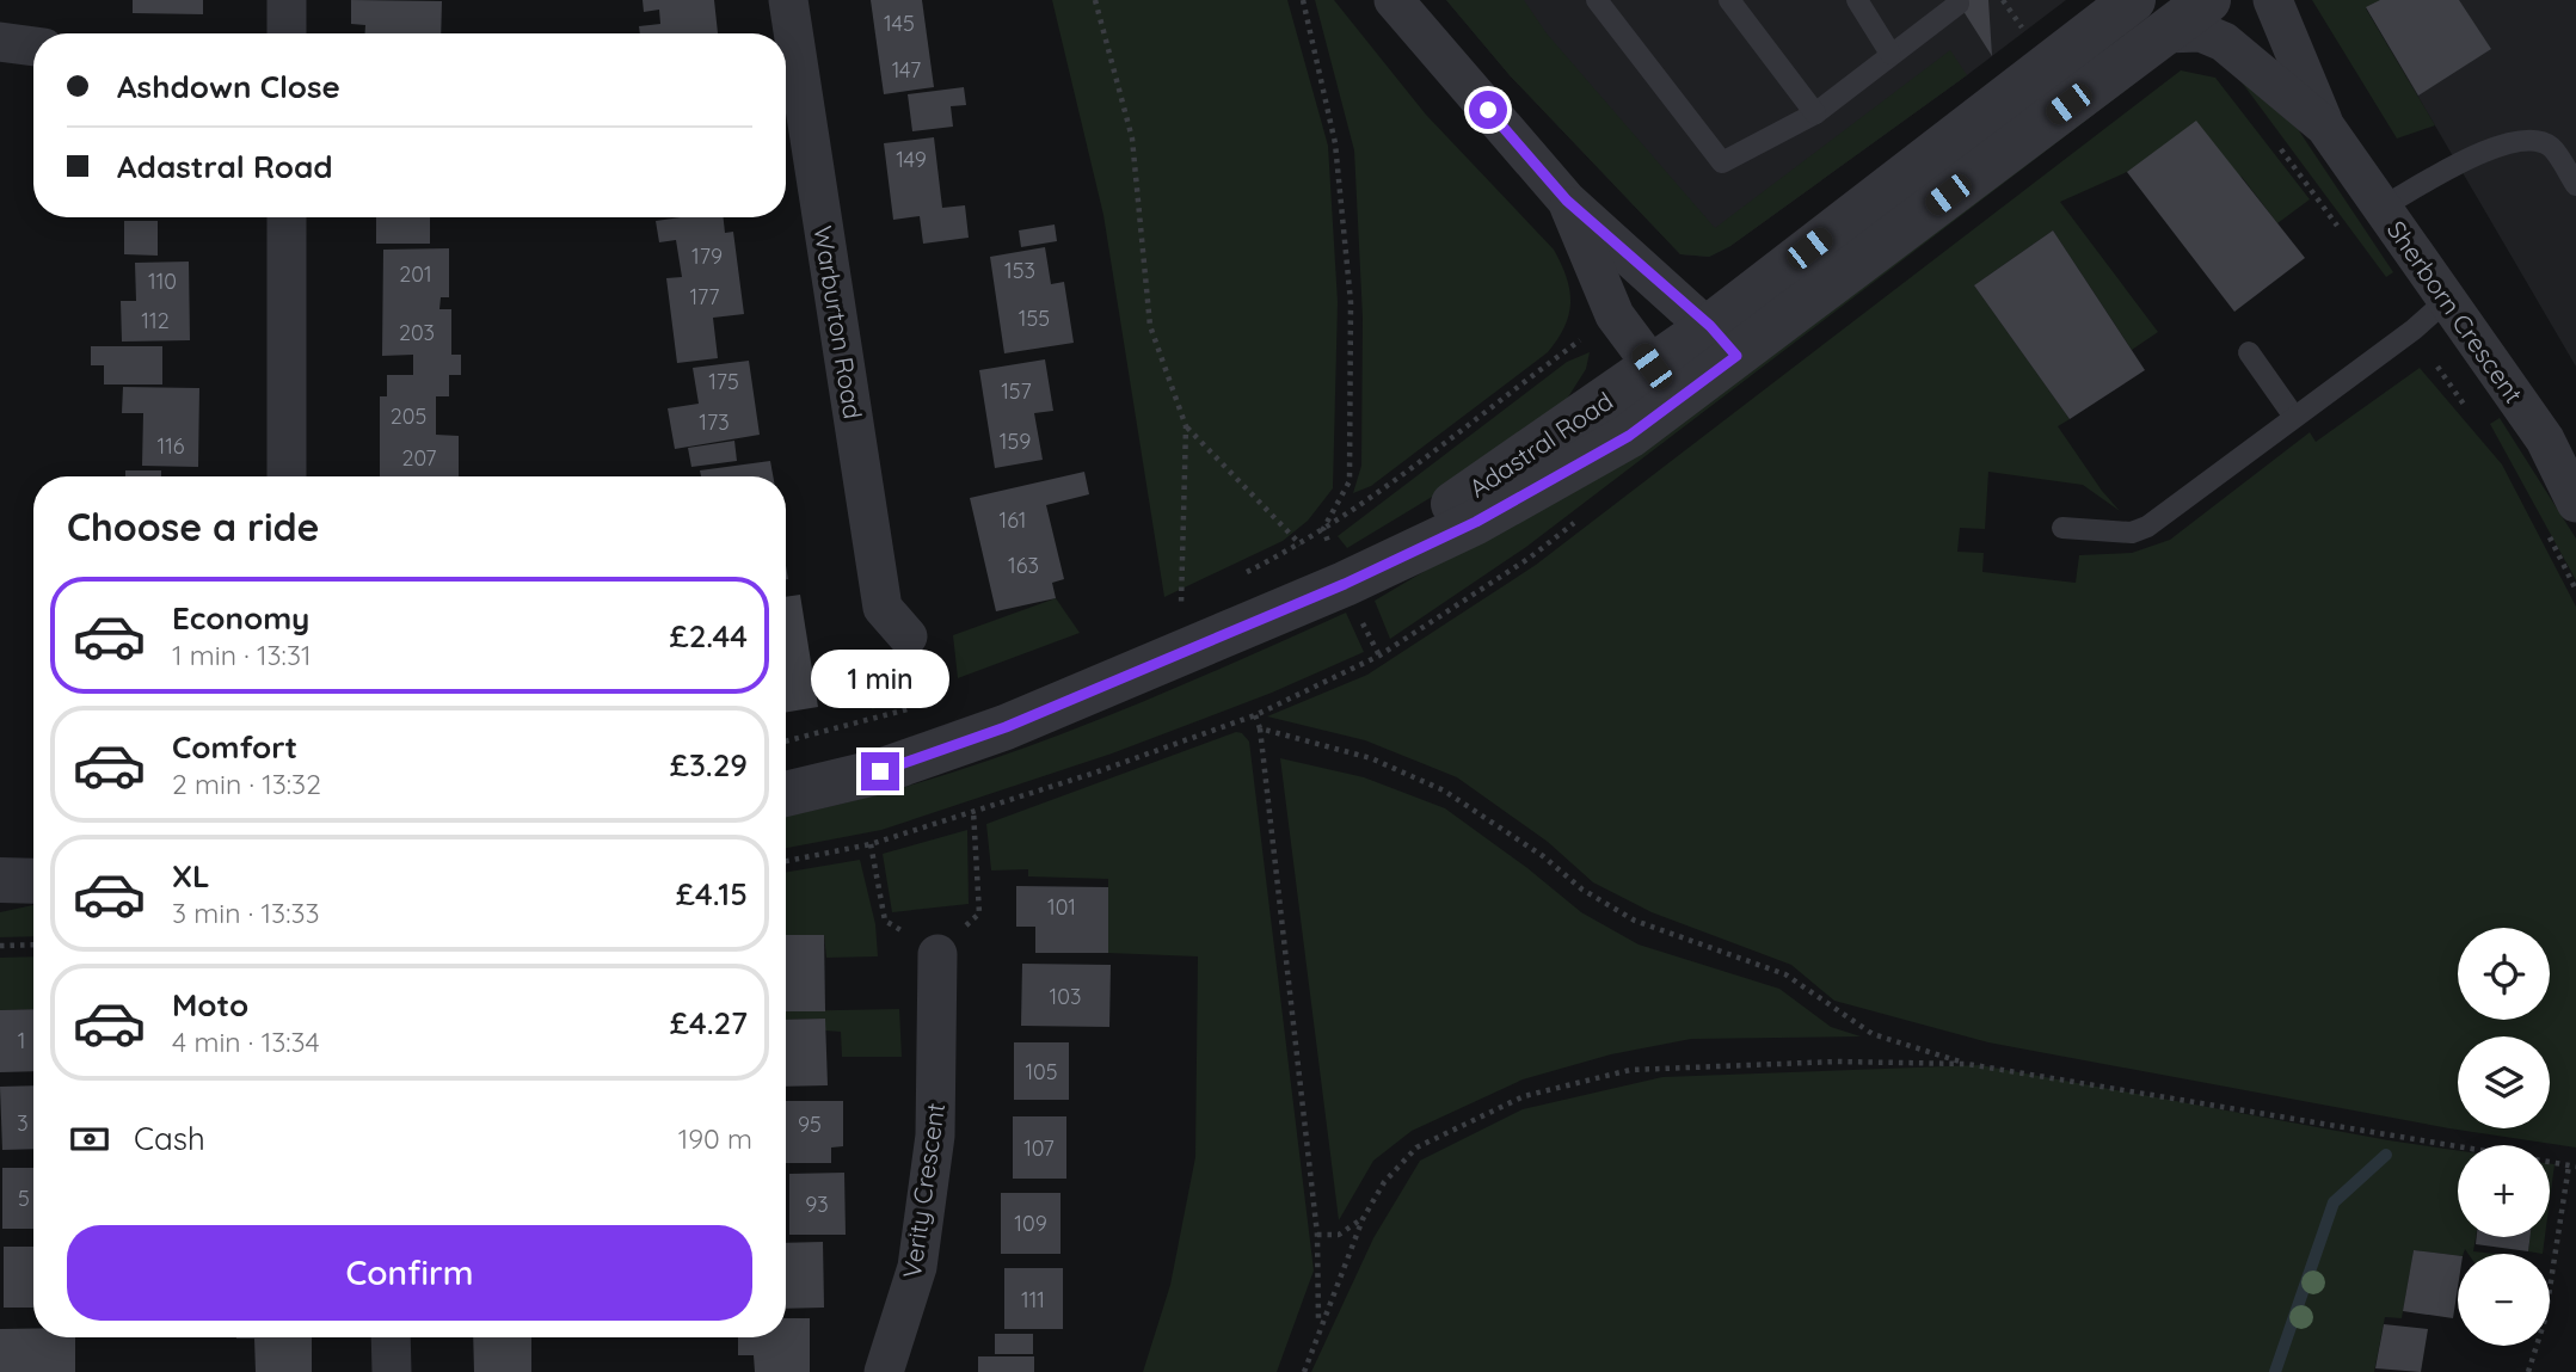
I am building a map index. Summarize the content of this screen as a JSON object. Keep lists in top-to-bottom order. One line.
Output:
{"streets":{"street":["Sherborn Crescent","Warburton Road","Adastral Road","Verity Crescent"]},"crossings":[["Sherborn Crescent","Adastral Road"]],"house_numbers":["145","147","149","179","153","201","110","177","155","112","203","175","157","205","173","159","116","207","161","163","101","103","1","105","3","95","107","5","93","109","111"],"page":{"banner":["Ashdown Close","Adastral Road"],"heading":"Choose a ride","list":[{"name":"Economy","note":"1 min · 13:31","value":"£2.44"},{"name":"Comfort","note":"2 min · 13:32","value":"£3.29"},{"name":"XL","note":"3 min · 13:33","value":"£4.15"},{"name":"Moto","note":"4 min · 13:34","value":"£4.27"}],"bubble":"1 min","map_buttons":["+","−"],"pay":["Cash","190 m"],"buttons":"Confirm"}}
